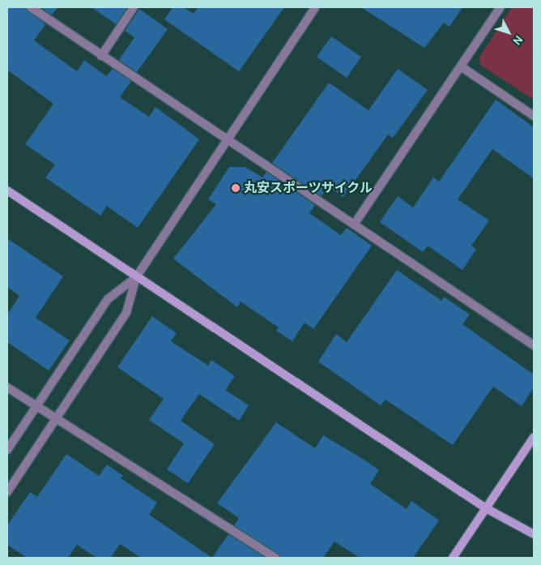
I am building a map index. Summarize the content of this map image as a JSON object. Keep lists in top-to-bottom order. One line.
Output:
{"places":["丸安スポーツサイクル"],"north":"bottom right"}
